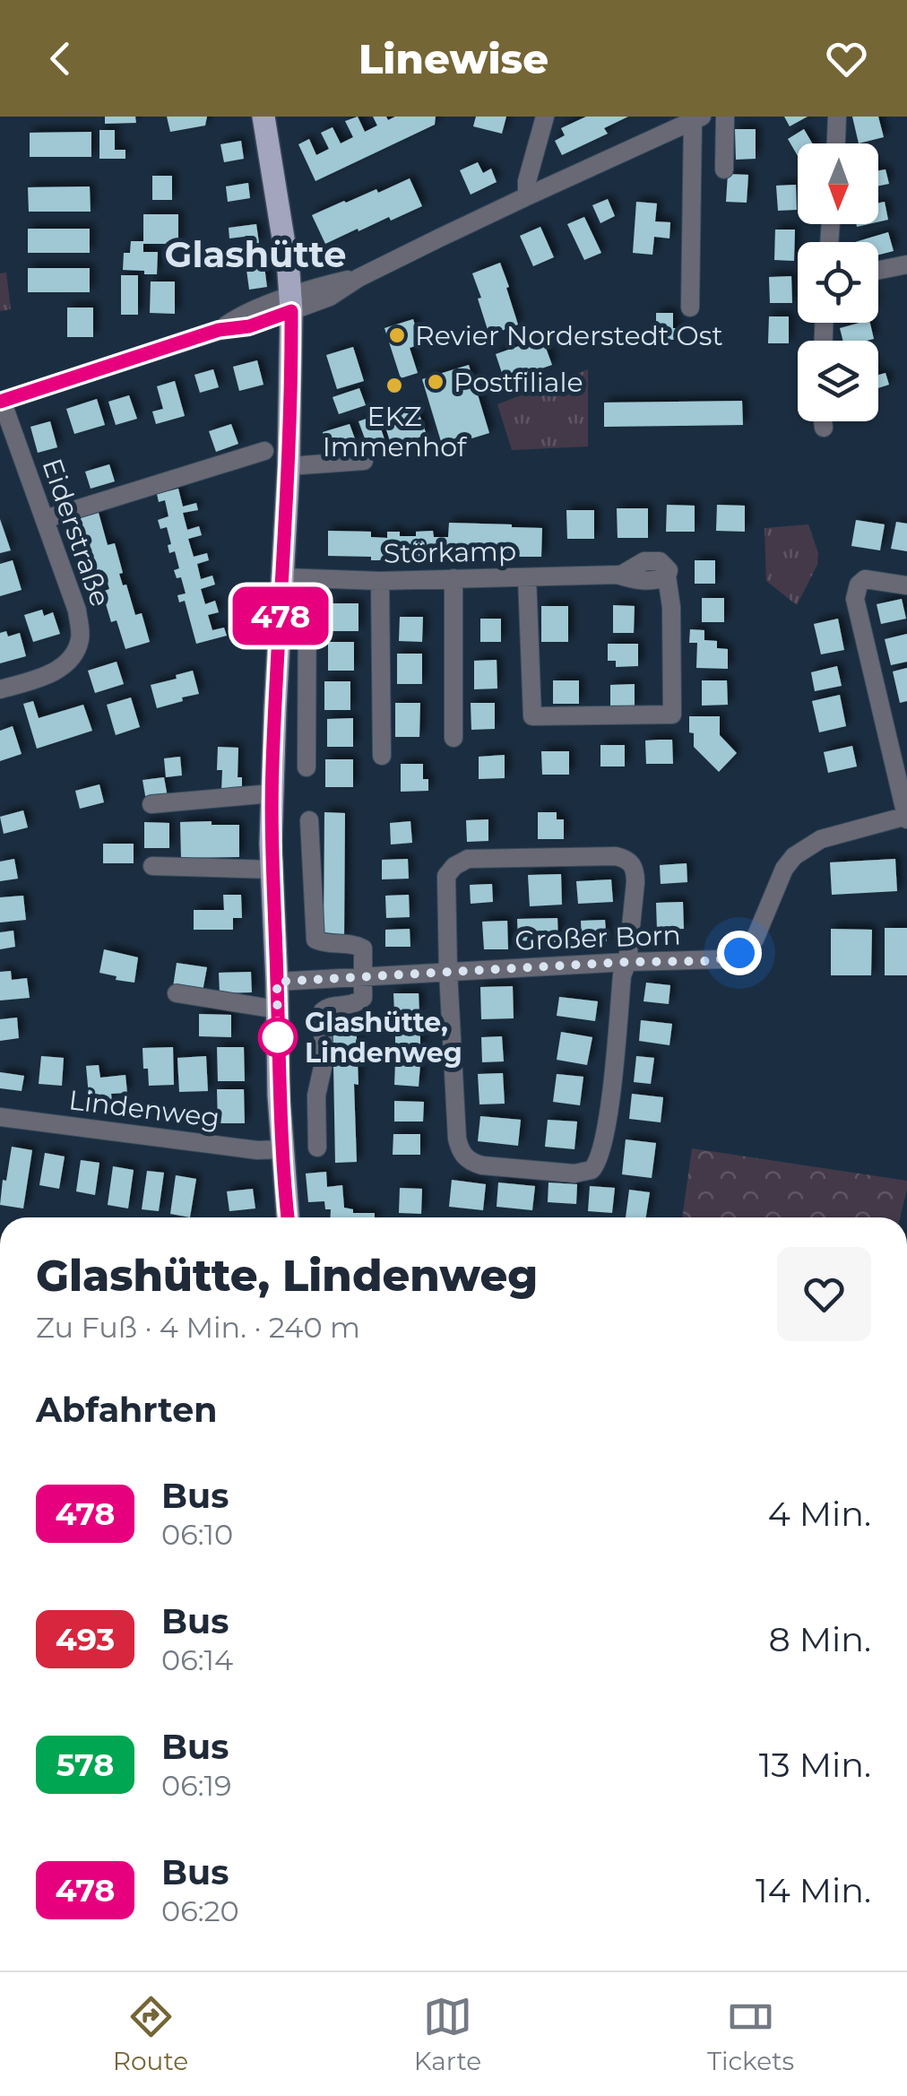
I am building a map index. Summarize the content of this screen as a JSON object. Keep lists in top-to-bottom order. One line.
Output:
{"streets":{"street":["Eiderstraße","Störkamp","Großer Born","Lindenweg"]},"districts":["Glashütte"],"places":["Revier Norderstedt Ost","Postfiliale","EKZ Immenhof","Glashütte, Lindenweg"],"lines":["bus line 478"],"north":"bottom","page":{"header":"Linewise","on_map":"478","heading":[["Glashütte, Lindenweg","Zu Fuß · 4 Min. · 240 m"],"Abfahrten"],"list":[{"mark":"478","name":"Bus","note":"06:10","value":"4 Min."},{"mark":"493","name":"Bus","note":"06:14","value":"8 Min."},{"mark":"578","name":"Bus","note":"06:19","value":"13 Min."},{"mark":"478","name":"Bus","note":"06:20","value":"14 Min."}],"tabs":["Route","Karte","Tickets"]}}
